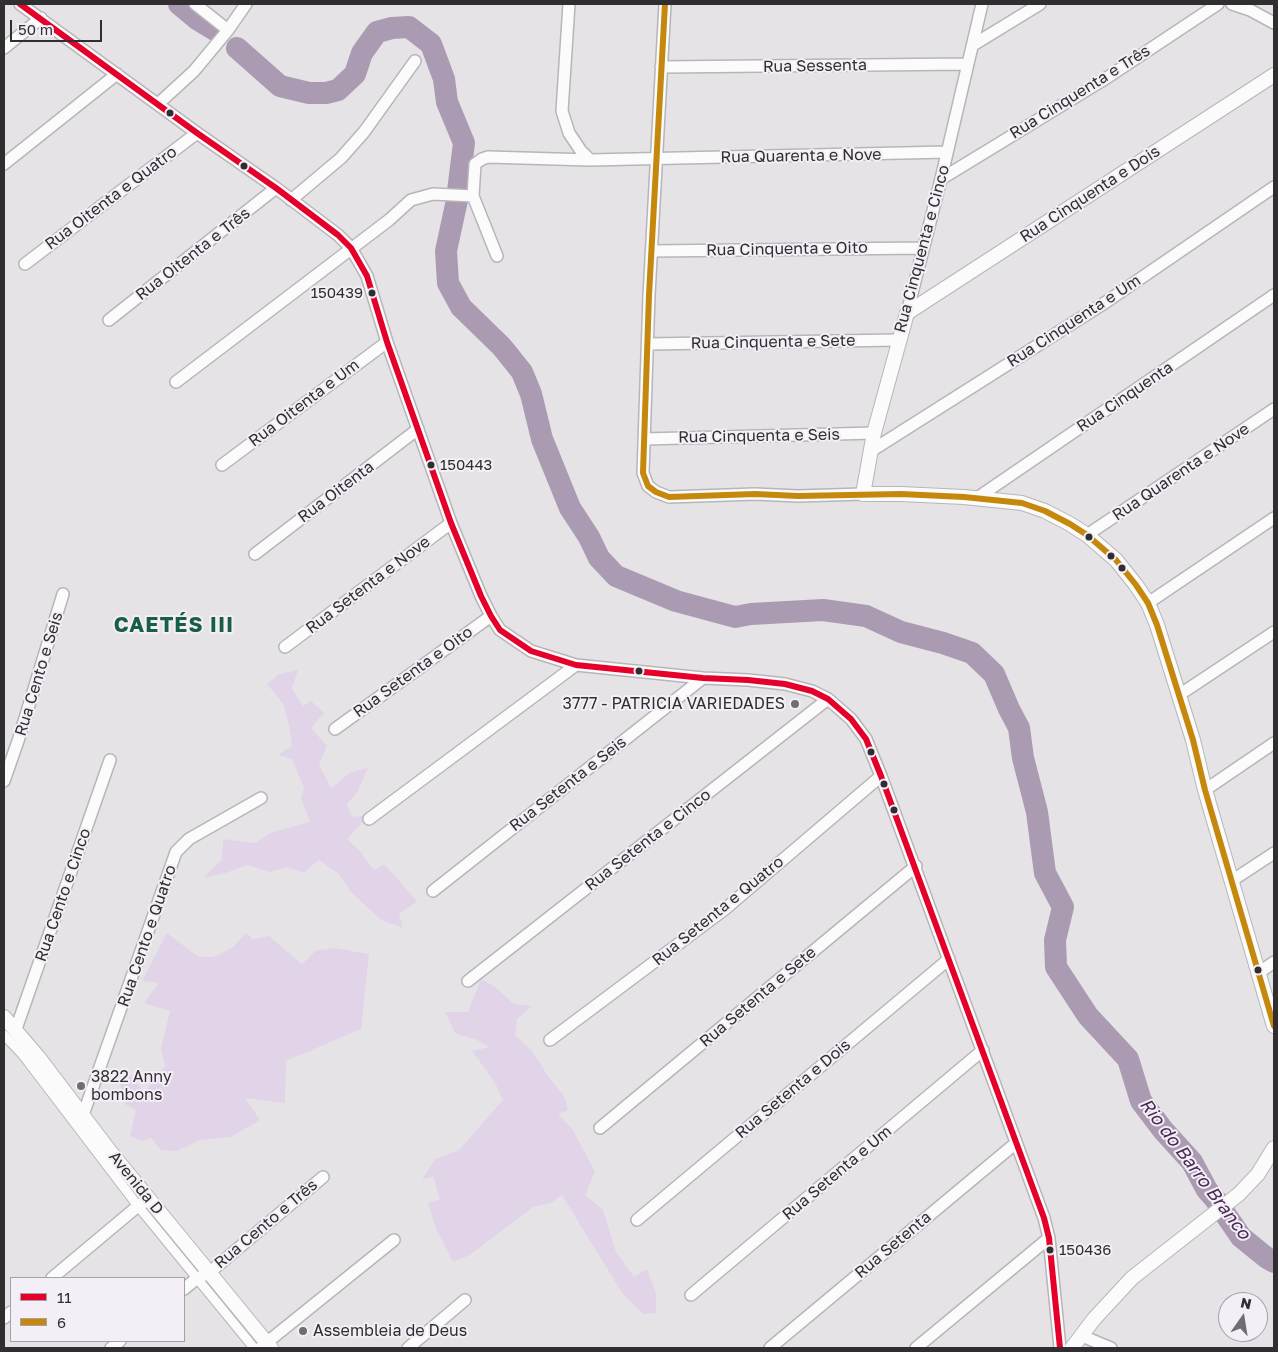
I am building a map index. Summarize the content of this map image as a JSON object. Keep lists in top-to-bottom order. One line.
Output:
{"streets":{"street":["Rua Sessenta","Rua Cinquenta e Três","Rua Quarenta e Nove","Rua Cinquenta e Dois","Rua Oitenta e Quatro","Rua Cinquenta e Oito","Rua Cinquenta e Cinco","Rua Oitenta e Três","Rua Cinquenta e Um","Rua Cinquenta e Sete","Rua Cinquenta","Rua Oitenta e Um","Rua Cinquenta e Seis","Rua Oitenta","Rua Setenta e Nove","Rua Setenta e Oito","Rua Cento e Seis","Rua Setenta e Seis","Rua Setenta e Cinco","Rua Cento e Cinco","Rua Setenta e Quatro","Rua Cento e Quatro","Rua Setenta e Sete","Rua Setenta e Dois","Rua Setenta e Um","Avenida D","Rua Cento e Três","Rua Setenta"]},"crossings":[["Rua Sessenta","Rua Cinquenta e Cinco"],["Rua Cinquenta e Três","Rua Cinquenta e Cinco"],["Rua Quarenta e Nove","Rua Cinquenta e Cinco"],["Rua Cinquenta e Dois","Rua Cinquenta e Cinco"],["Rua Cinquenta e Oito","Rua Cinquenta e Cinco"],["Rua Cinquenta e Cinco","Rua Cinquenta e Um"],["Rua Cinquenta e Cinco","Rua Cinquenta e Sete"],["Rua Cinquenta e Cinco","Rua Cinquenta e Seis"],["Rua Cento e Cinco","Avenida D"],["Rua Cento e Quatro","Avenida D"],["Avenida D","Rua Cento e Três"]],"districts":["CAETÉS III"],"water":["Rio do Barro Branco"],"places":["150439","150443","3777 - PATRICIA VARIEDADES","3822 Anny bombons","150436","Assembleia de Deus"],"lines":["transit line 11","transit line 6"],"legend":["11","6"],"scale_bar":"50 m","north":"top"}
